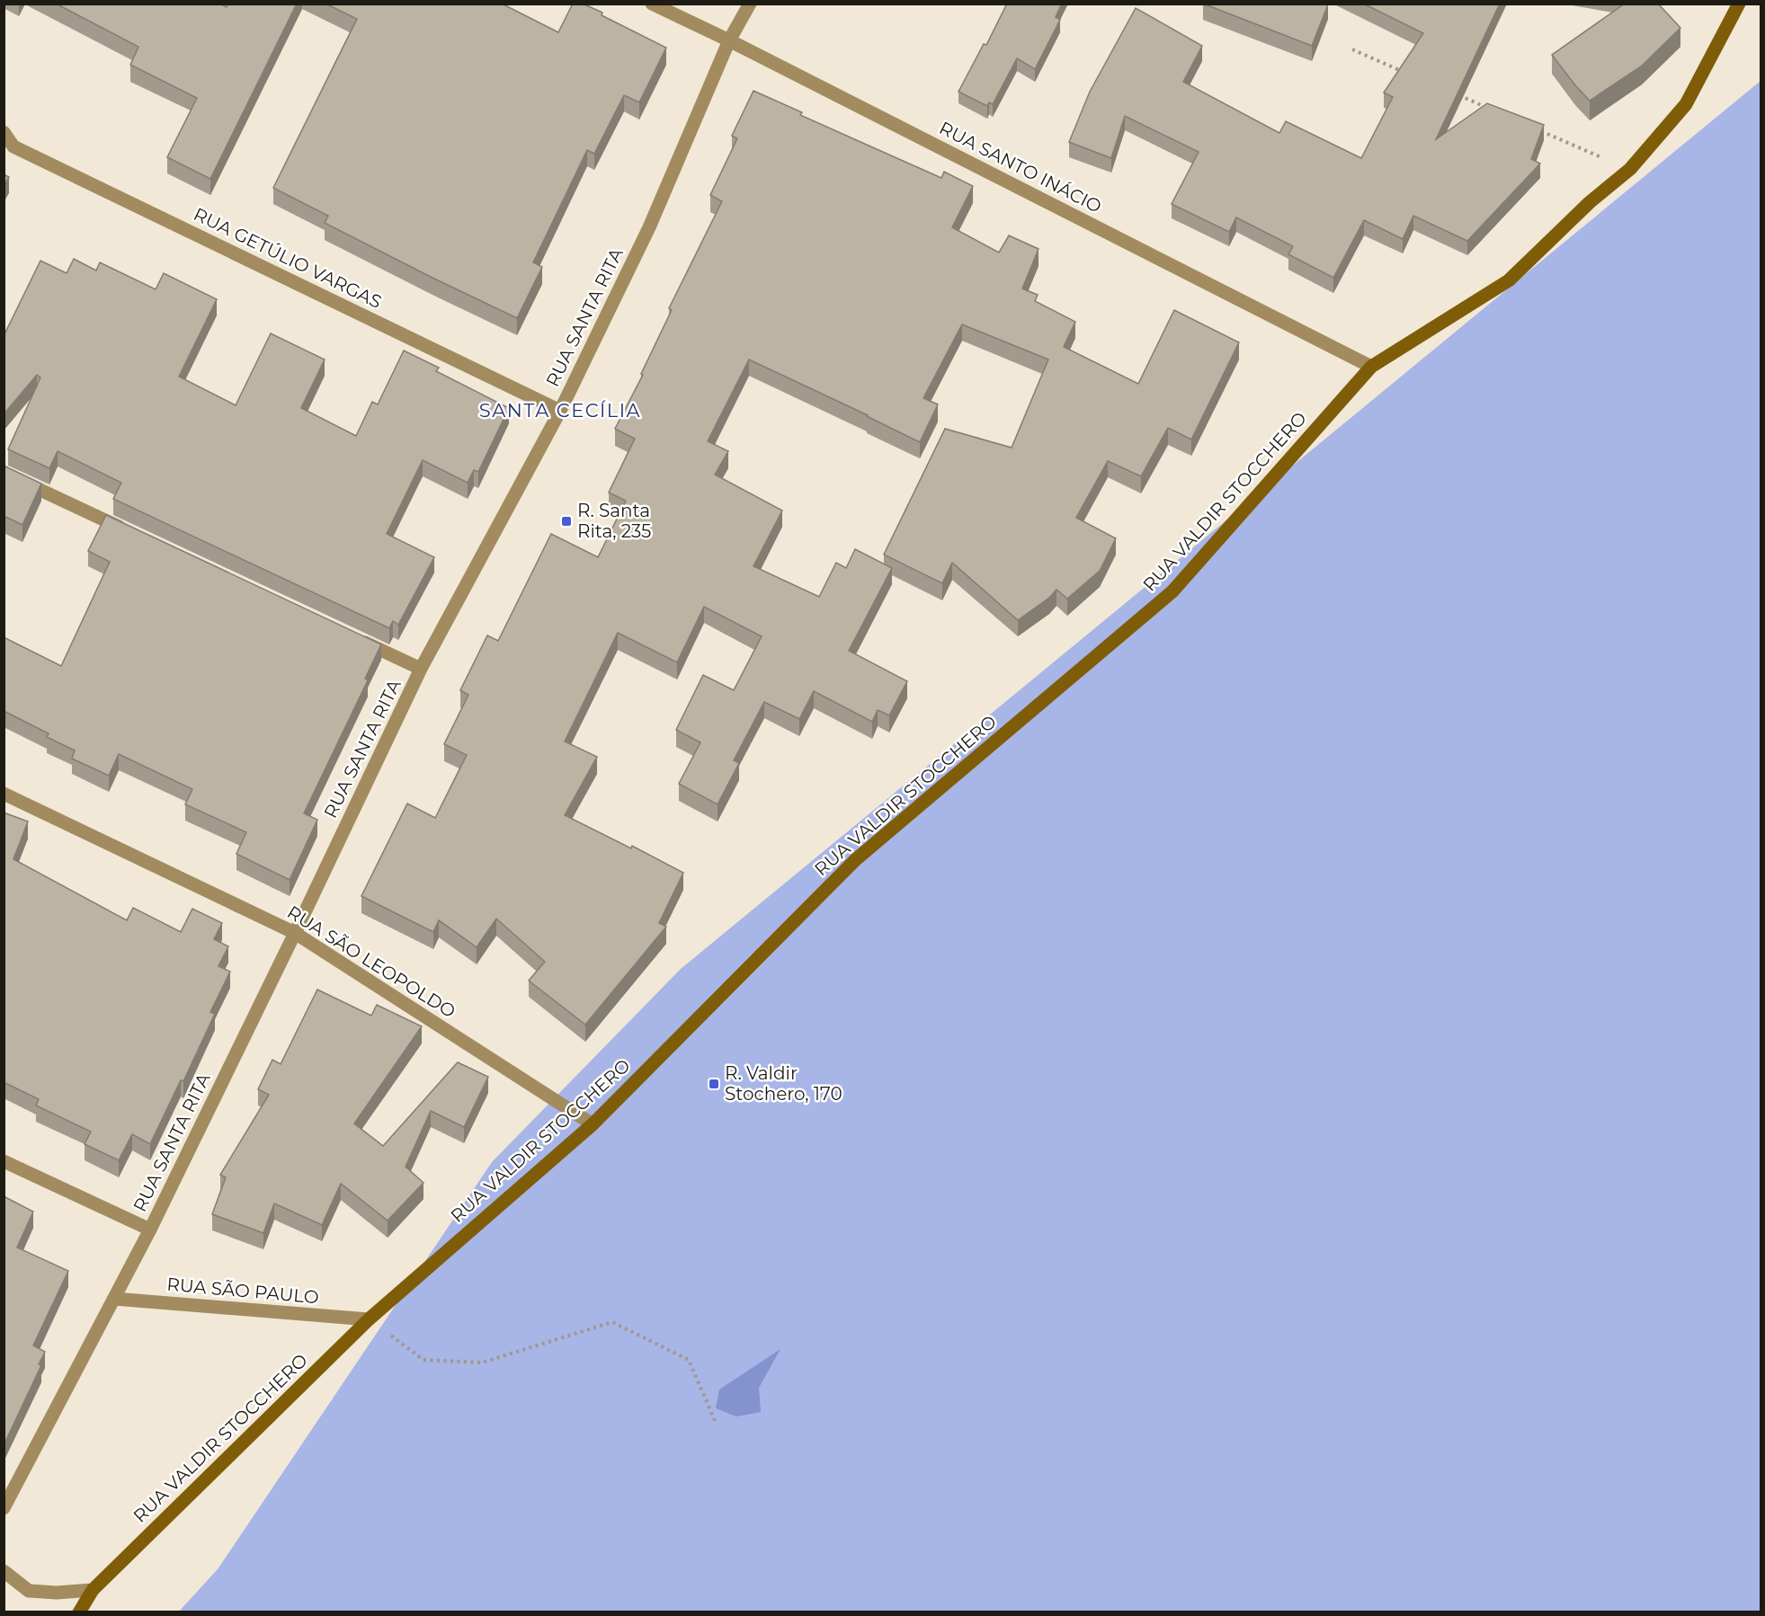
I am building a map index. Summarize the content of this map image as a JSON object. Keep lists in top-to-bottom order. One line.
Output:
{"streets":{"main road":["RUA VALDIR STOCCHERO"],"street":["RUA SANTO INÁCIO","RUA GETÚLIO VARGAS","RUA SANTA RITA","RUA SÃO LEOPOLDO","RUA SÃO PAULO"]},"crossings":[["RUA SANTO INÁCIO","RUA SANTA RITA"],["RUA SANTO INÁCIO","RUA VALDIR STOCCHERO"],["RUA GETÚLIO VARGAS","RUA SANTA RITA"],["RUA SANTA RITA","RUA SÃO LEOPOLDO"],["RUA SANTA RITA","RUA SÃO PAULO"],["RUA VALDIR STOCCHERO","RUA SÃO LEOPOLDO"],["RUA VALDIR STOCCHERO","RUA SÃO PAULO"]],"districts":["SANTA CECÍLIA"],"places":{"transit":["R. Santa Rita, 235","R. Valdir Stochero, 170"]}}
